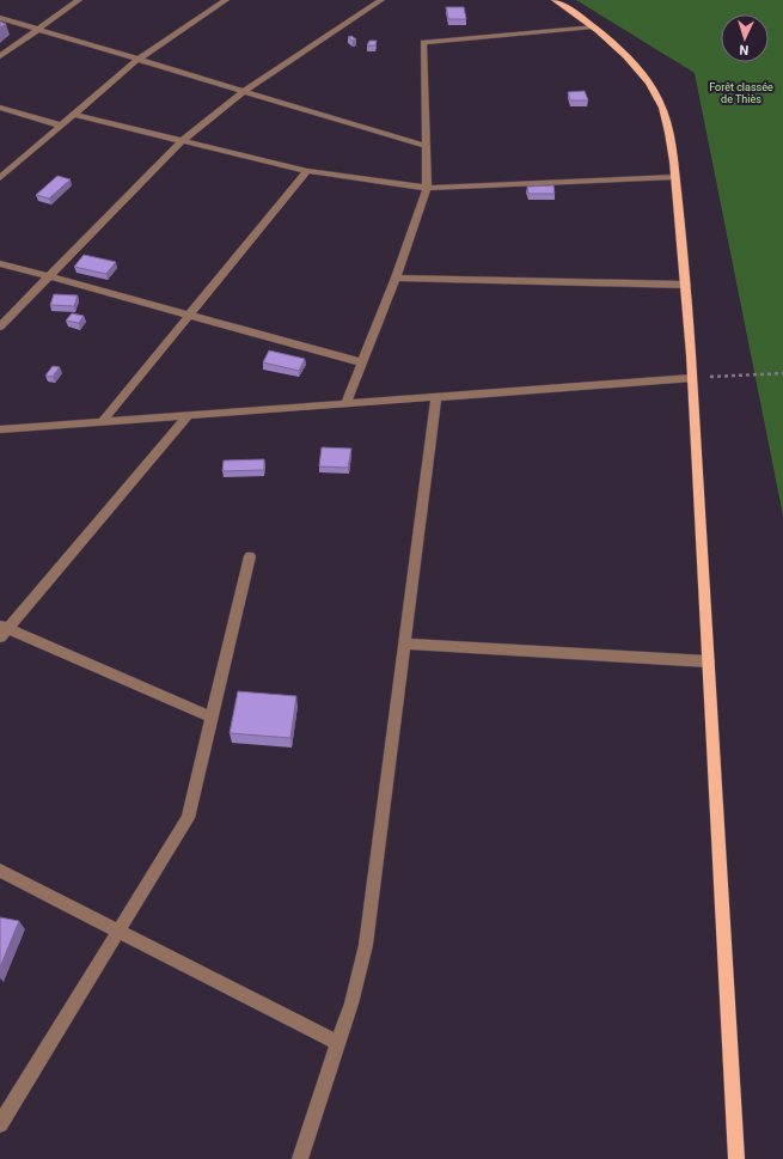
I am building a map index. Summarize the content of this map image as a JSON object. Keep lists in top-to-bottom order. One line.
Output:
{"parks":["Forêt classée de Thiès"],"north":"bottom"}
